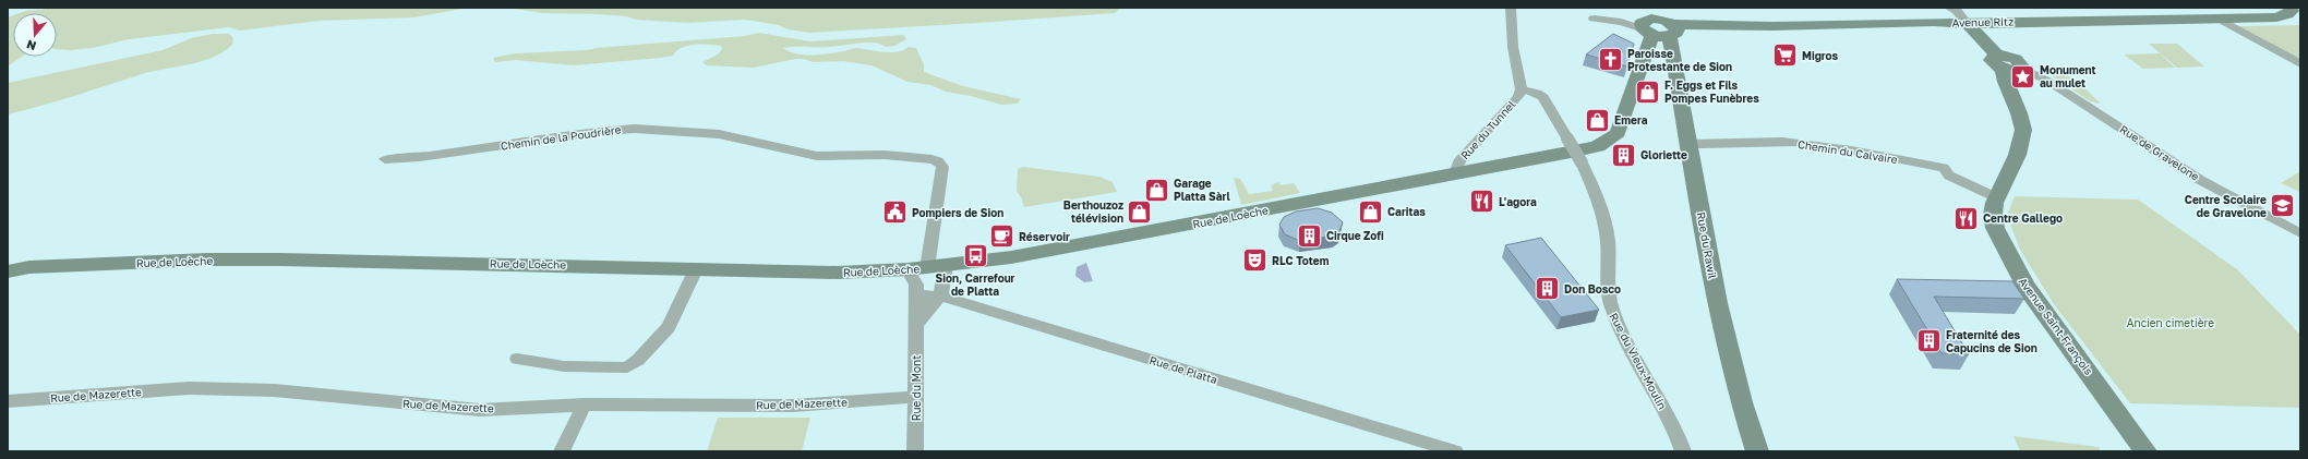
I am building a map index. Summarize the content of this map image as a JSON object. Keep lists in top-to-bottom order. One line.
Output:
{"streets":{"street":["Avenue Ritz","Rue du Tunnel","Chemin de la Poudrière","Chemin du Calvaire","Rue de Gravelone","Rue de Loèche","Rue du Rawil","Avenue Saint-François","Rue du Vieux-Moulin","Rue de Platta","Rue du Mont","Rue de Mazerette"]},"crossings":[["Avenue Ritz","Rue de Loèche"],["Avenue Ritz","Rue du Rawil"],["Avenue Ritz","Avenue Saint-François"],["Rue du Tunnel","Rue de Loèche"],["Rue du Tunnel","Rue du Vieux-Moulin"],["Chemin de la Poudrière","Rue de Loèche"],["Chemin de la Poudrière","Rue du Mont"],["Chemin du Calvaire","Rue du Rawil"],["Chemin du Calvaire","Avenue Saint-François"],["Rue de Gravelone","Avenue Saint-François"],["Rue de Loèche","Rue du Rawil"],["Rue de Loèche","Rue du Mont"],["Rue de Platta","Rue du Mont"],["Rue du Mont","Rue de Mazerette"]],"parks":["Ancien cimetière"],"places":{"supermarket":["Migros"],"church":["Paroisse Protestante de Sion"],"place":["Monument au mulet"],"shop":["F. Eggs et Fils Pompes Funèbres","Emera","Garage Platta Sàrl","Berthouzoz télévision","Caritas"],"building":["Gloriette","Cirque Zofi","Don Bosco","Fraternité des Capucins de Sion"],"restaurant":["L'agora","Centre Gallego"],"school or university":["Centre Scolaire de Gravelone"],"public building":["Pompiers de Sion"],"cafe":["Réservoir"],"bus stop":["Sion, Carrefour de Platta"],"theatre":["RLC Totem"]},"north":"bottom"}
